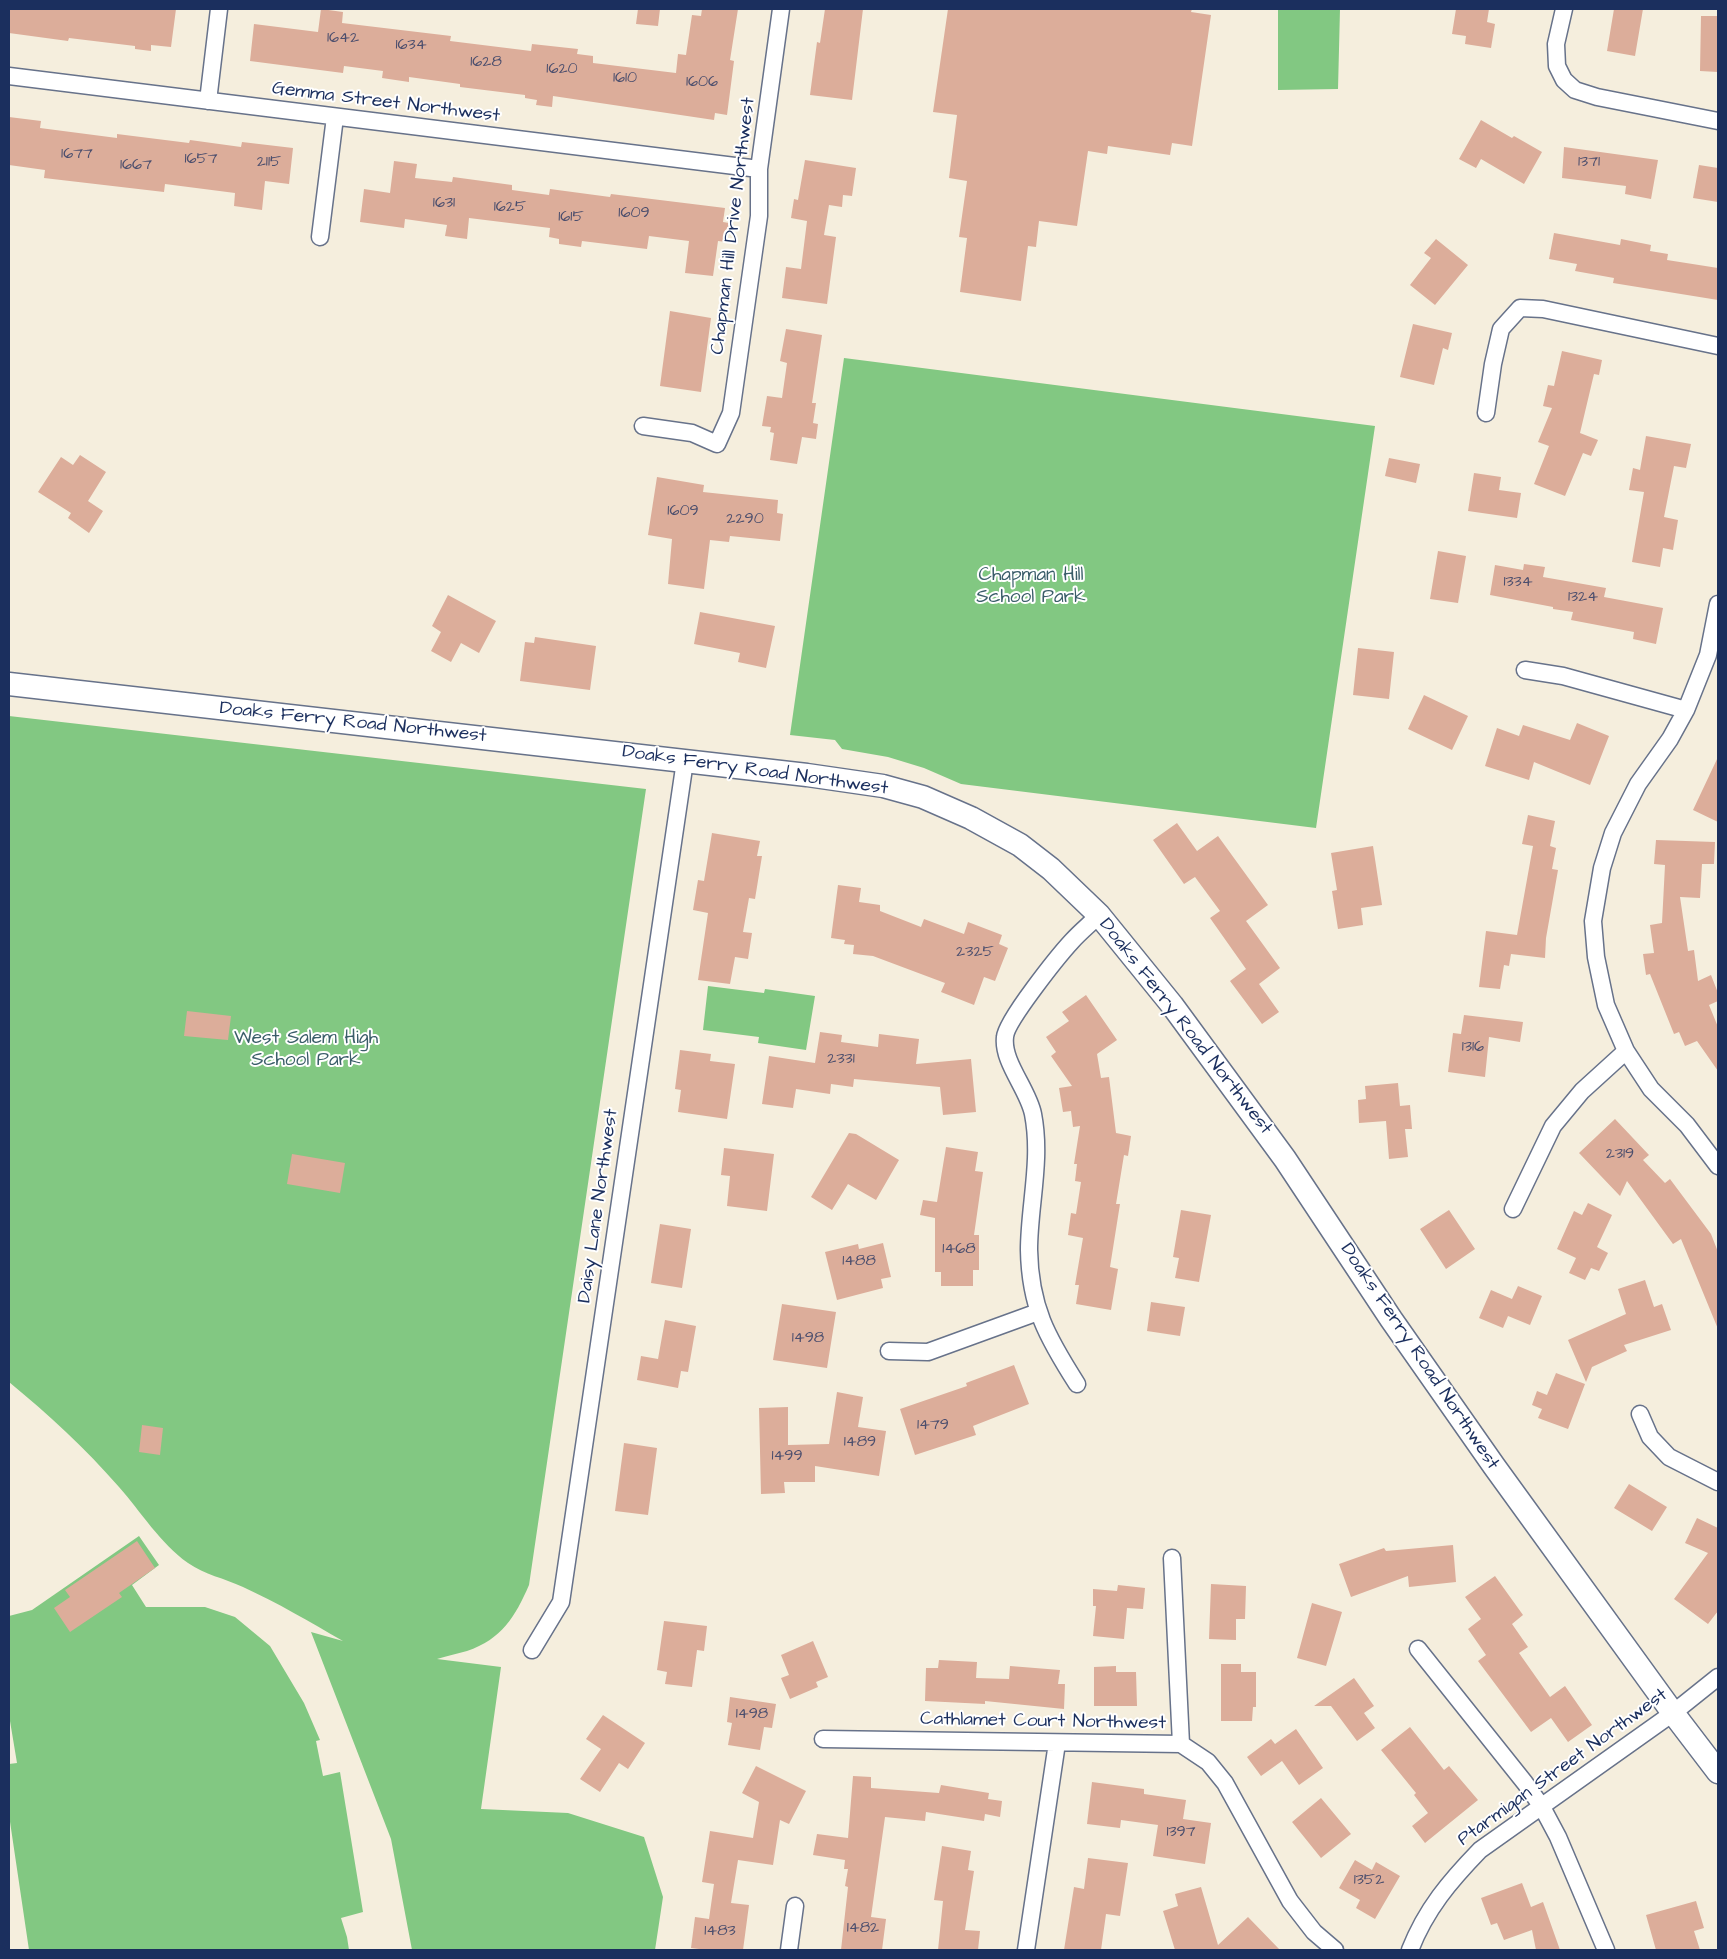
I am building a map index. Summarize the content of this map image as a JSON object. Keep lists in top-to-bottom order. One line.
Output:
{"streets":{"main road":["Doaks Ferry Road Northwest"],"street":["Gemma Street Northwest","Chapman Hill Drive Northwest","Daisy Lane Northwest","Cathlamet Court Northwest","Ptarmigan Street Northwest"]},"crossings":[["Gemma Street Northwest","Chapman Hill Drive Northwest"],["Doaks Ferry Road Northwest","Daisy Lane Northwest"],["Doaks Ferry Road Northwest","Ptarmigan Street Northwest"]],"parks":["Chapman Hill School Park","West Salem High School Park"],"house_numbers":["1642","1634","1628","1620","1610","1606","1677","1657","2115","1371","1667","1631","1625","1609","1615","1609","2290","1334","1324","2325","1316","2331","2319","1468","1488","1498","1479","1489","1499","1498","1397","1352","1482","1483"]}
